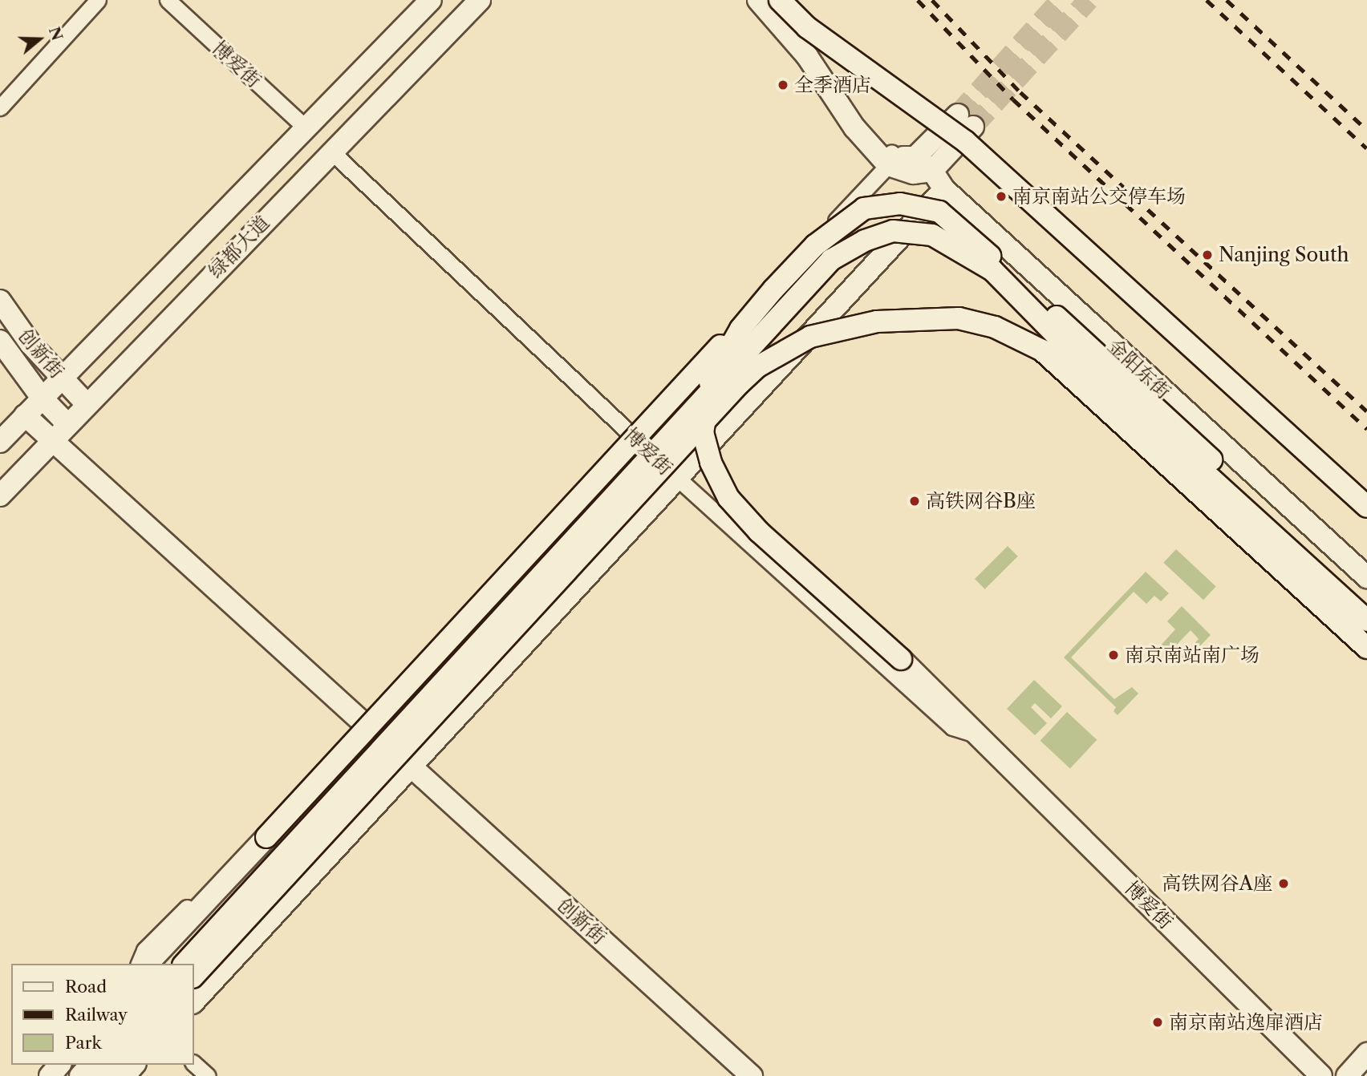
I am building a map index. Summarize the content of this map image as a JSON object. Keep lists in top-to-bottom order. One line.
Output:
{"streets":{"main road":["博爱街","绿都大道","创新街","金阳东街"]},"crossings":[["博爱街","绿都大道"],["绿都大道","创新街"]],"places":["全季酒店","南京南站公交停车场","Nanjing South","高铁网谷B座","南京南站南广场","高铁网谷A座","南京南站逸扉酒店"],"legend":["Road","Railway","Park"],"north":"right"}
